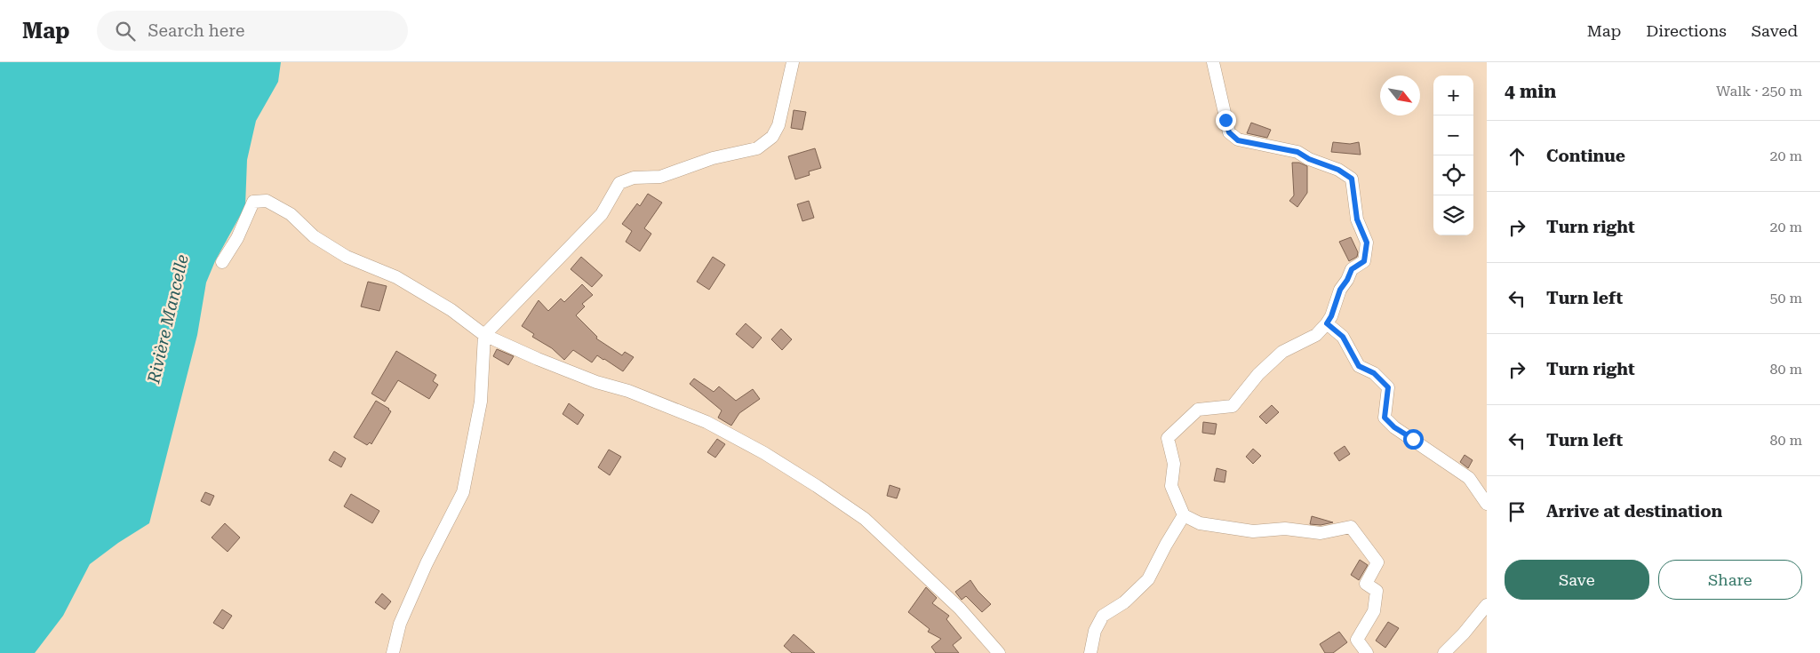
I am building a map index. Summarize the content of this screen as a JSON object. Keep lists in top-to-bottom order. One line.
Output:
{"water":["Rivière Mancelle"],"north":"bottom right","page":{"header":"Map","search":"Search here","nav":["Map","Directions","Saved"],"heading":["4 min","Walk · 250 m"],"map_buttons":["+","−"],"list":[["Continue","20 m"],["Turn right","20 m"],["Turn left","50 m"],["Turn right","80 m"],["Turn left","80 m"],"Arrive at destination"],"buttons":["Save","Share"]}}
